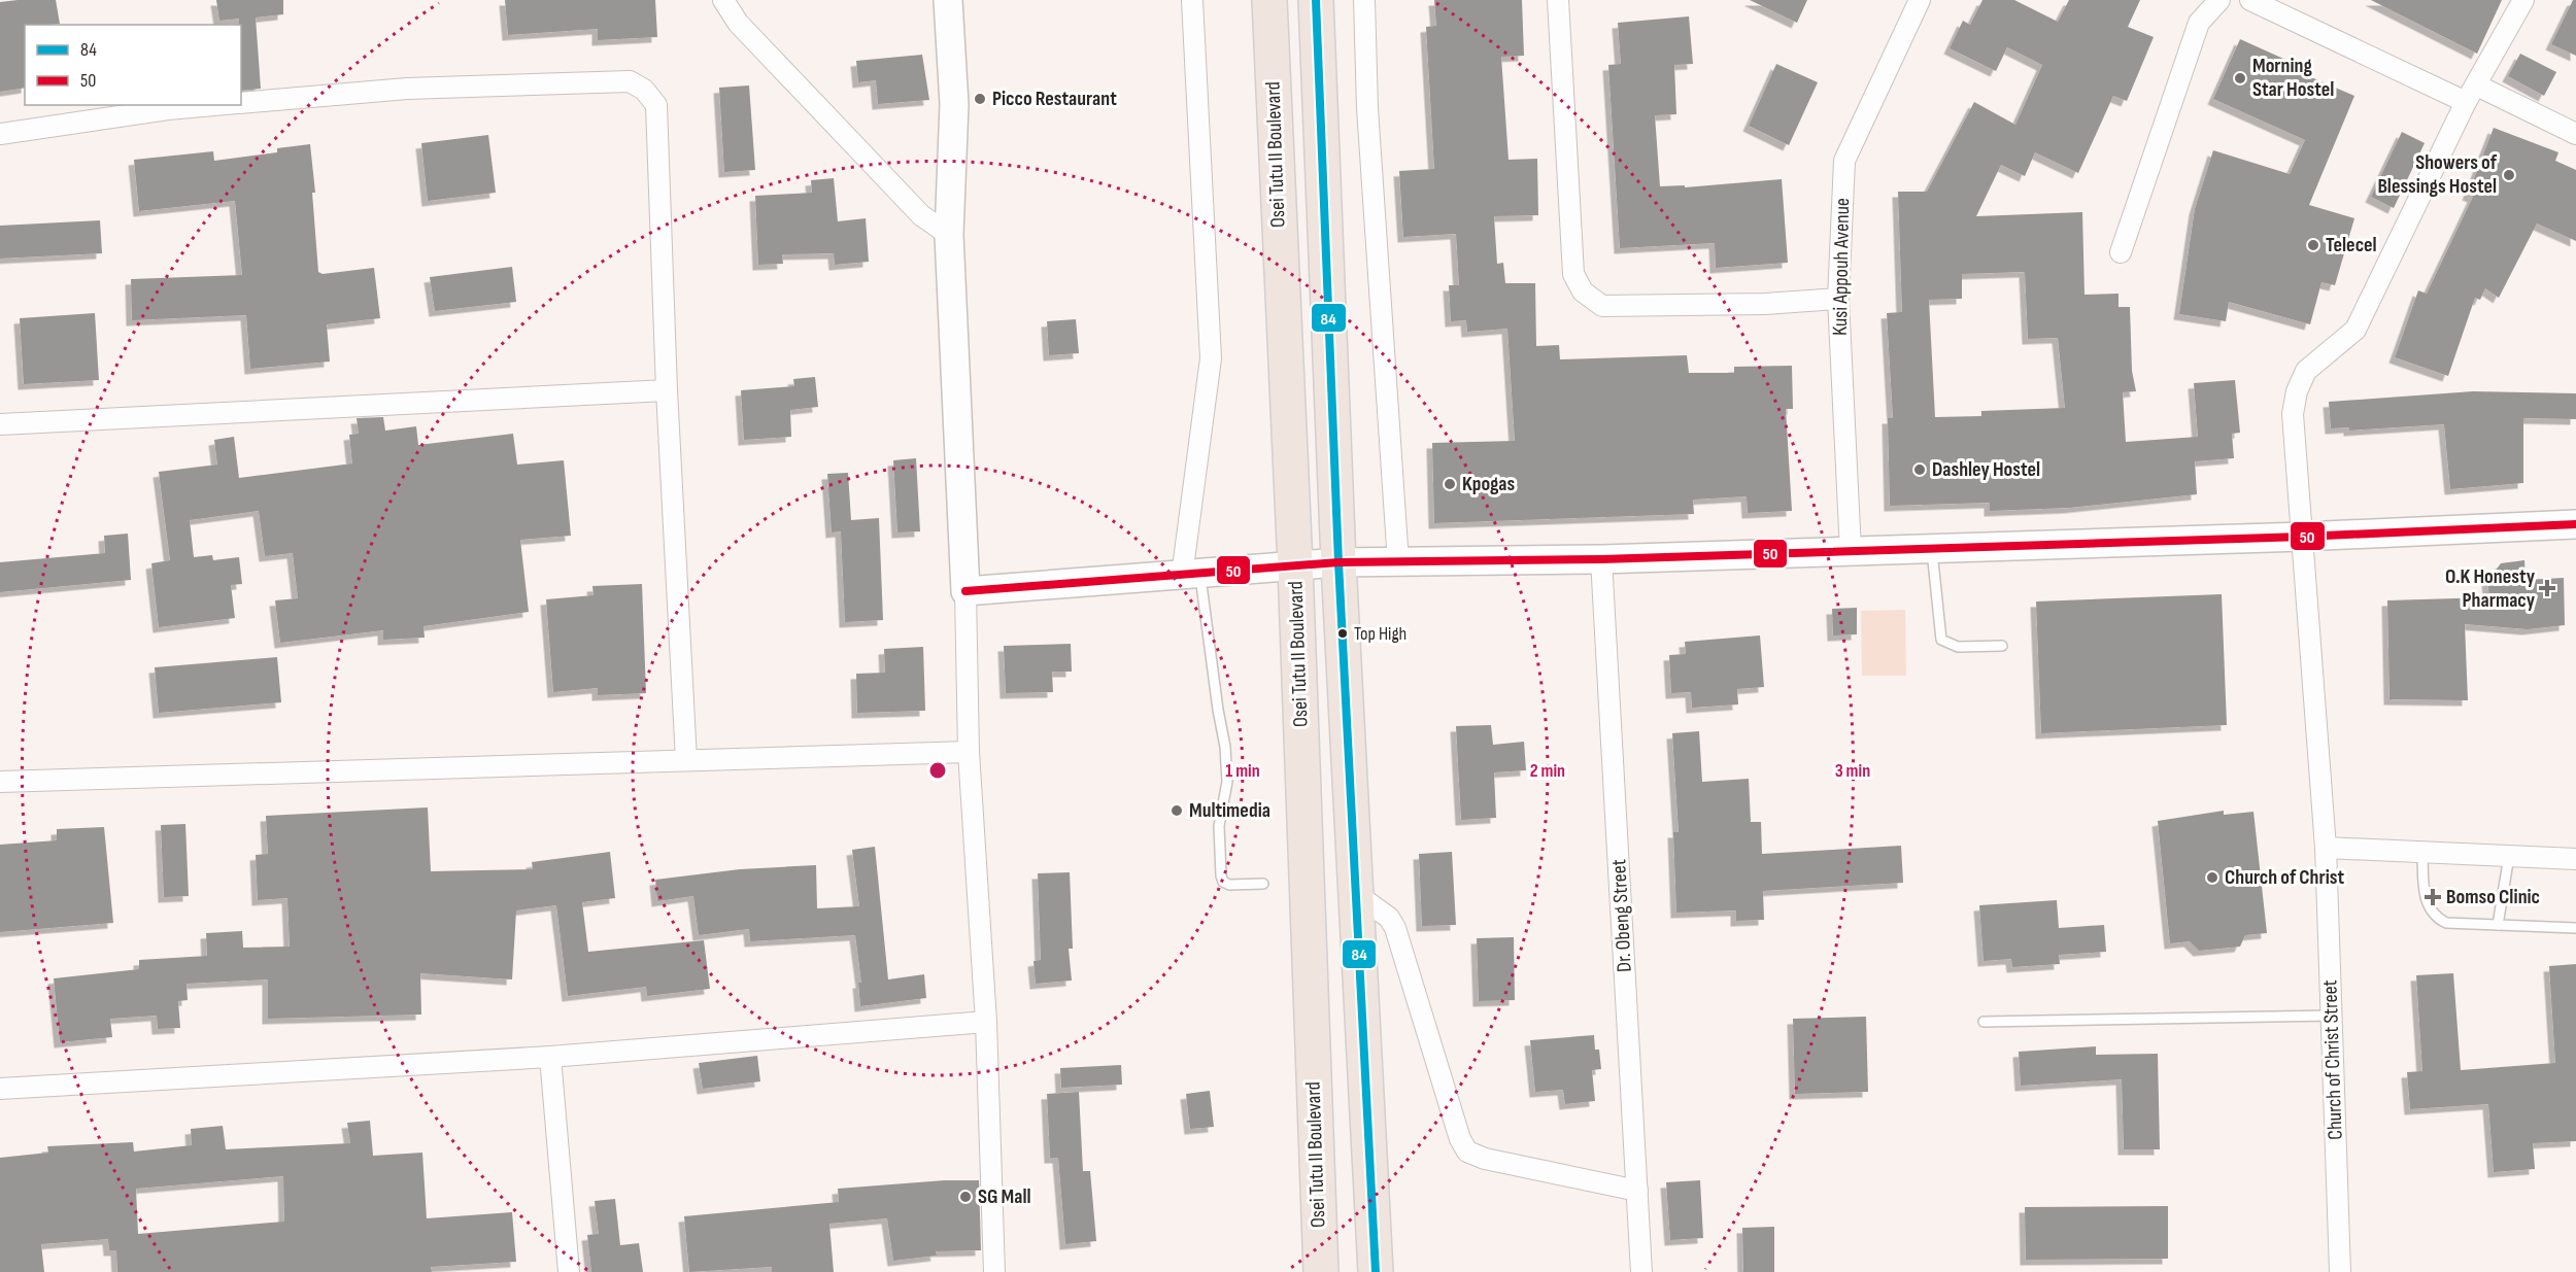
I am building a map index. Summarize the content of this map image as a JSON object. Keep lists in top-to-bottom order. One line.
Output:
{"streets":{"highway":["Osei Tutu II Boulevard"],"street":["Kusi Appouh Avenue","Dr. Obeng Street","Church of Christ Street"]},"places":{"other":["Morning Star Hostel","Picco Restaurant","Showers of Blessings Hostel","Telecel","Dashley Hostel","Kpogas","Top High","Multimedia","Church of Christ","SG Mall"],"health":["O.K Honesty Pharmacy","Bomso Clinic"]},"lines":["transit line 84","transit line 50"],"legend":["84","50"],"rings":["1 min","2 min","3 min"]}
